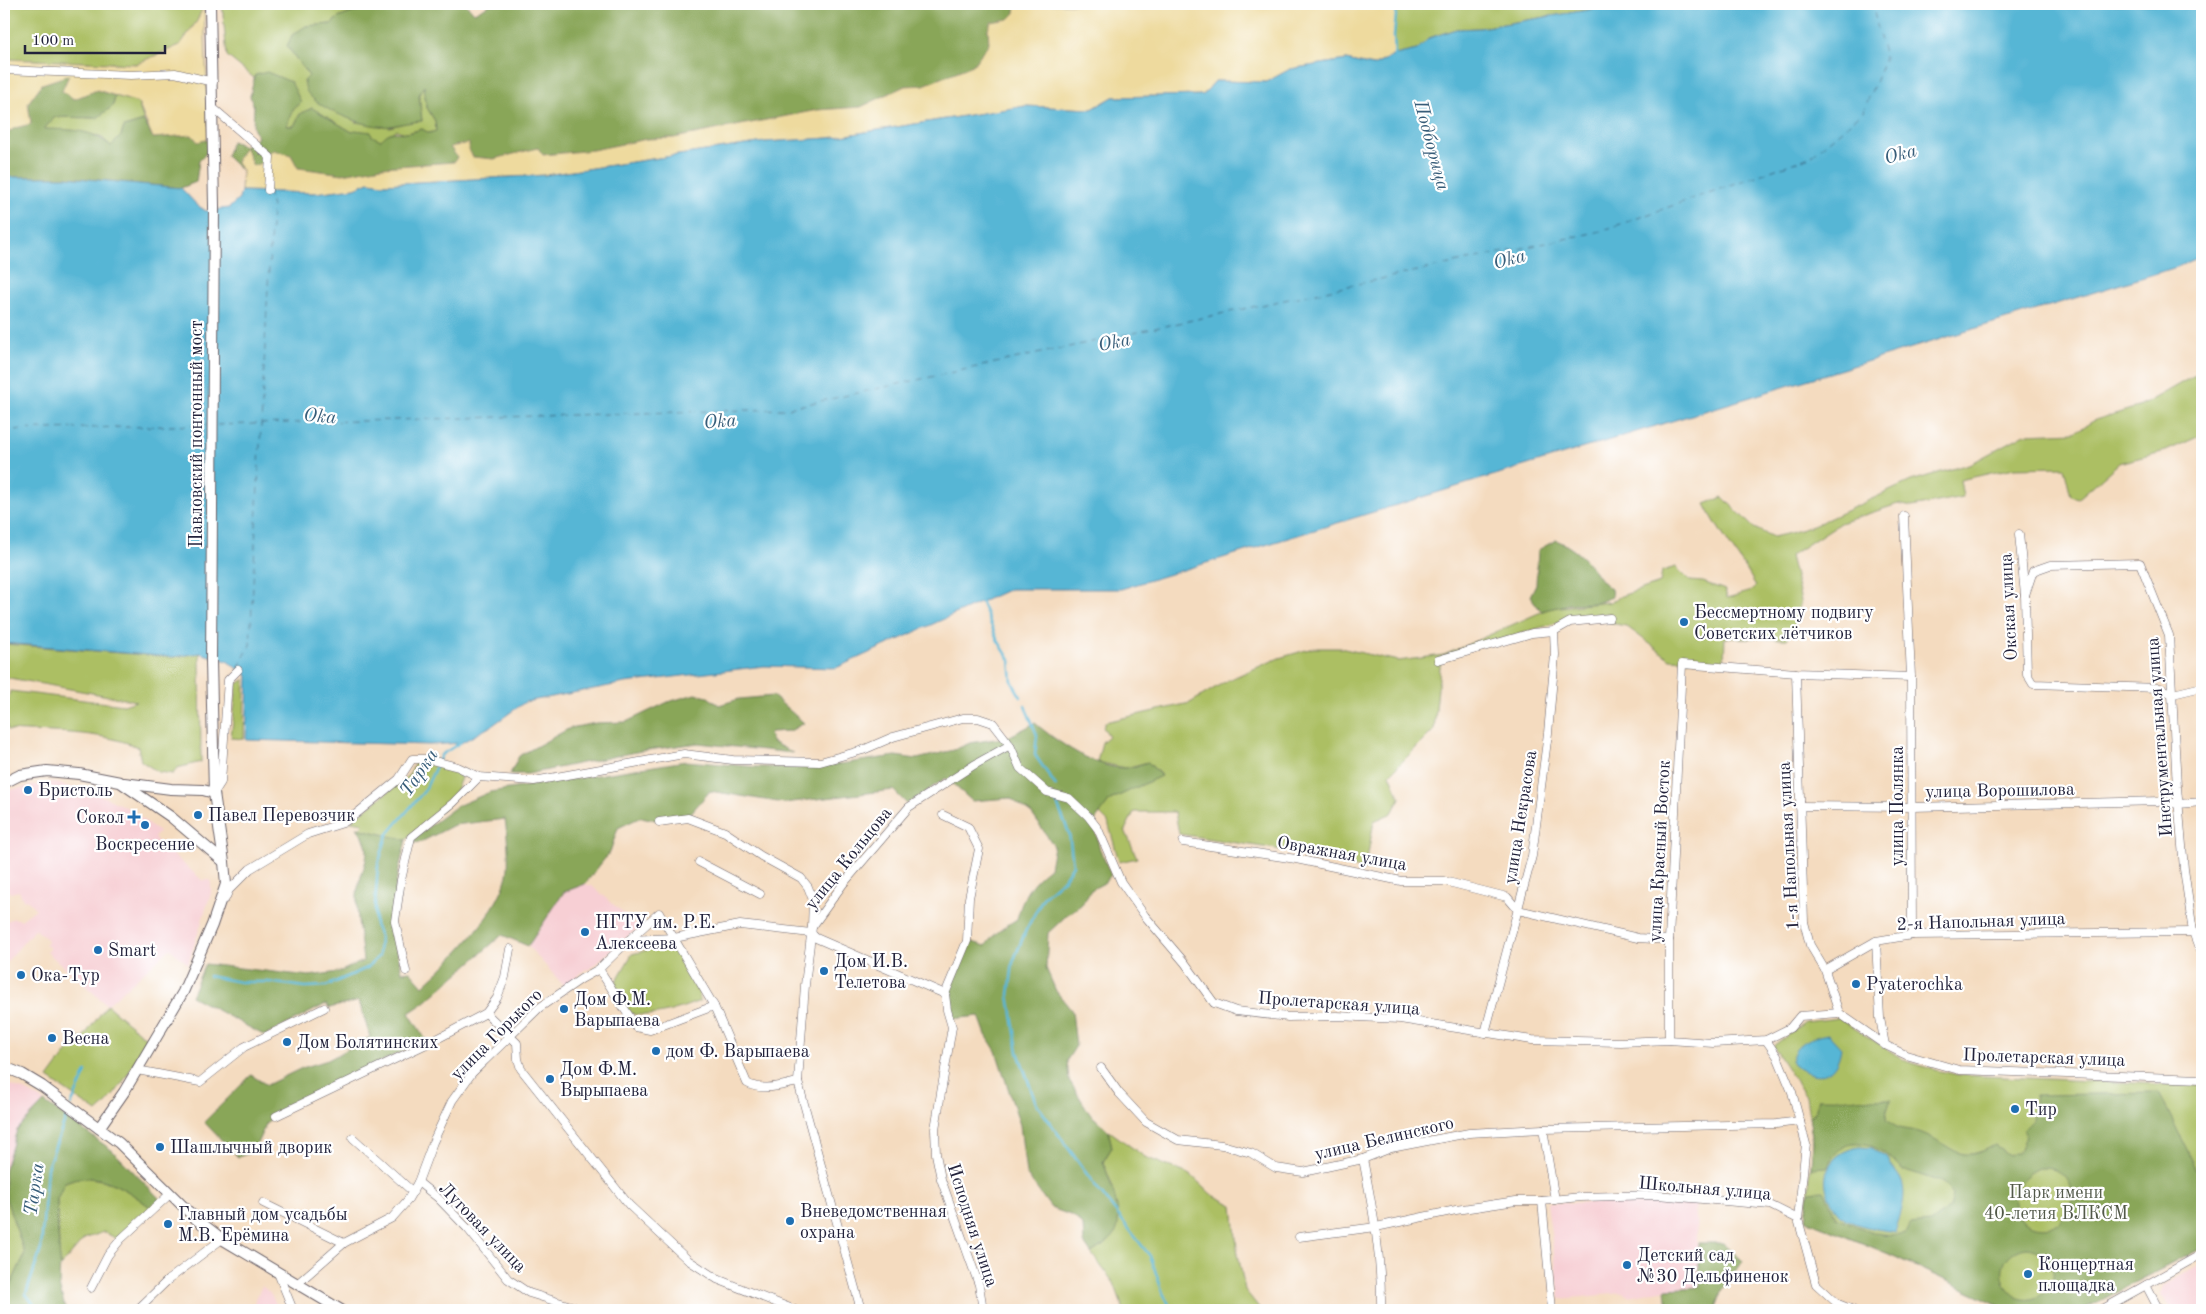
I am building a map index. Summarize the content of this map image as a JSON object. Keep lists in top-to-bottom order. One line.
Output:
{"streets":{"main road":["Павловский понтонный мост"],"street":["Окская улица","Инструментальная улица","улица Ворошилова","улица Полянка","улица Некрасова","1-я Напольная улица","улица Красный Восток","Овражная улица","улица Кольцова","2-я Напольная улица","Пролетарская улица","улица Горького","улица Белинского","Школьная улица","Исподняя улица","Луговая улица"]},"crossings":[["Окская улица","Инструментальная улица"],["Инструментальная улица","улица Ворошилова"],["Инструментальная улица","2-я Напольная улица"],["улица Ворошилова","улица Полянка"],["улица Ворошилова","1-я Напольная улица"],["улица Полянка","2-я Напольная улица"],["улица Некрасова","Овражная улица"],["улица Некрасова","Пролетарская улица"],["1-я Напольная улица","улица Красный Восток"],["1-я Напольная улица","Пролетарская улица"],["улица Красный Восток","Пролетарская улица"],["улица Кольцова","Пролетарская улица"],["2-я Напольная улица","Пролетарская улица"],["улица Горького","Луговая улица"]],"water":["Подборица","Oka","Тарка"],"parks":["Парк имени 40-летия ВЛКСМ"],"places":{"other":["Бессмертному подвигу Советских лётчиков","Бристоль","Павел Перевозчик","Воскресение","НГТУ им. Р.Е. Алексеева","Smart","Дом И.В. Телетова","Ока-Тур","Pyaterochka","Дом Ф.М. Варыпаева","Весна","Дом Болятинских","дом Ф. Варыпаева","Дом Ф.М. Вырыпаева","Тир","Шашлычный дворик","Вневедомственная охрана","Главный дом усадьбы М.В. Ерёмина","Детский сад №30 Дельфиненок","Концертная площадка"],"health":["Сокол"]},"scale_bar":"100 m"}
